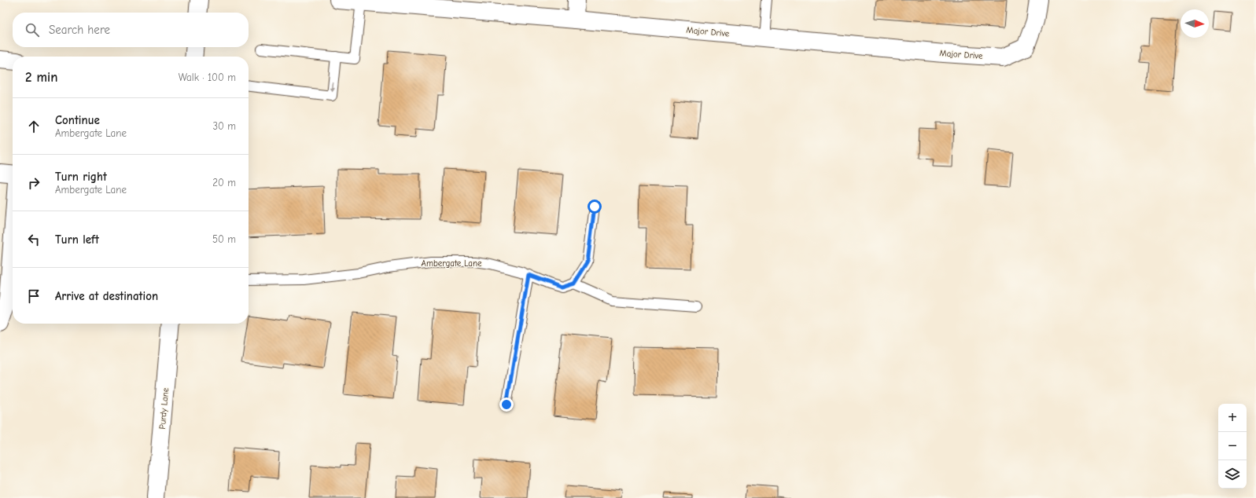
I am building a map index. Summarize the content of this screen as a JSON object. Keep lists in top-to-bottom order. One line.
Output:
{"streets":{"street":["Major Drive","Purdy Lane"],"lane":["Ambergate Lane"]},"north":"right","page":{"search":"Search here","heading":["2 min","Walk · 100 m"],"list":[["Continue","Ambergate Lane","30 m"],["Turn right","Ambergate Lane","20 m"],["Turn left","50 m"],"Arrive at destination"],"map_buttons":["+","−"]}}
